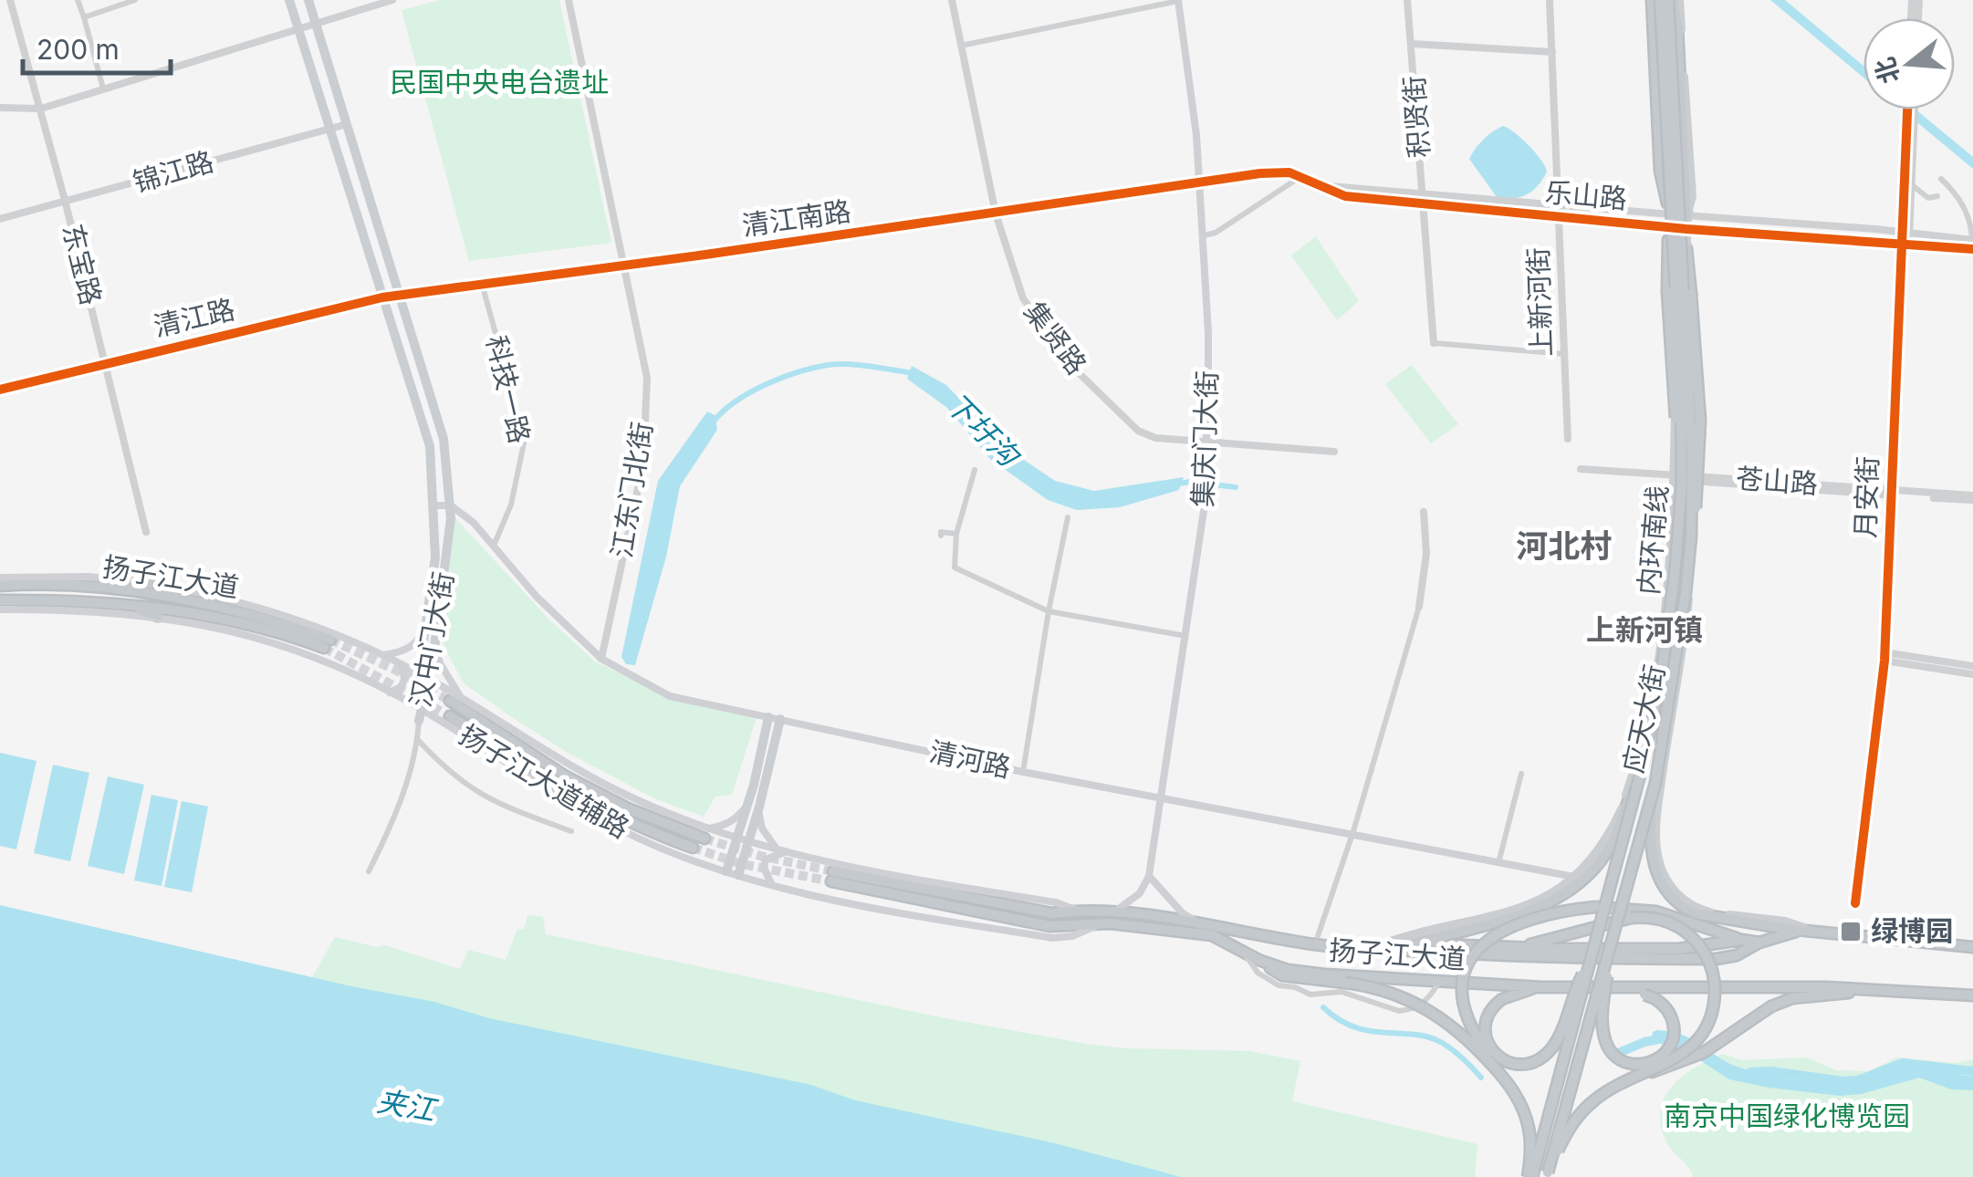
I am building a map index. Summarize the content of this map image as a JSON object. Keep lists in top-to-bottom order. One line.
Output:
{"streets":{"highway":["内环南线","扬子江大道"],"main road":["集庆门大街","汉中门大街","应天大街","清河路","扬子江大道辅路"],"street":["积贤街","锦江路","乐山路","清江南路","东宝路","上新河街","清江路","集贤路","科技一路","苍山路","江东门北街","月安街"]},"crossings":[["积贤街","乐山路"],["锦江路","东宝路"],["锦江路","汉中门大街"],["乐山路","清江南路"],["乐山路","上新河街"],["乐山路","集庆门大街"],["乐山路","月安街"],["乐山路","应天大街"],["清江南路","清江路"],["清江南路","集贤路"],["清江南路","科技一路"],["清江南路","集庆门大街"],["清江南路","江东门北街"],["清江南路","汉中门大街"],["东宝路","清江路"],["清江路","汉中门大街"],["集贤路","集庆门大街"],["科技一路","清河路"],["集庆门大街","清河路"],["苍山路","月安街"],["苍山路","应天大街"],["江东门北街","清河路"],["内环南线","应天大街"],["扬子江大道","应天大街"],["扬子江大道","扬子江大道辅路"],["汉中门大街","清河路"],["汉中门大街","扬子江大道辅路"],["应天大街","清河路"]],"districts":["河北村","上新河镇"],"water":["下圩沟","夹江"],"parks":["民国中央电台遗址","南京中国绿化博览园"],"places":{"transit":["绿博园"]},"scale_bar":"200 m","north":"left"}
